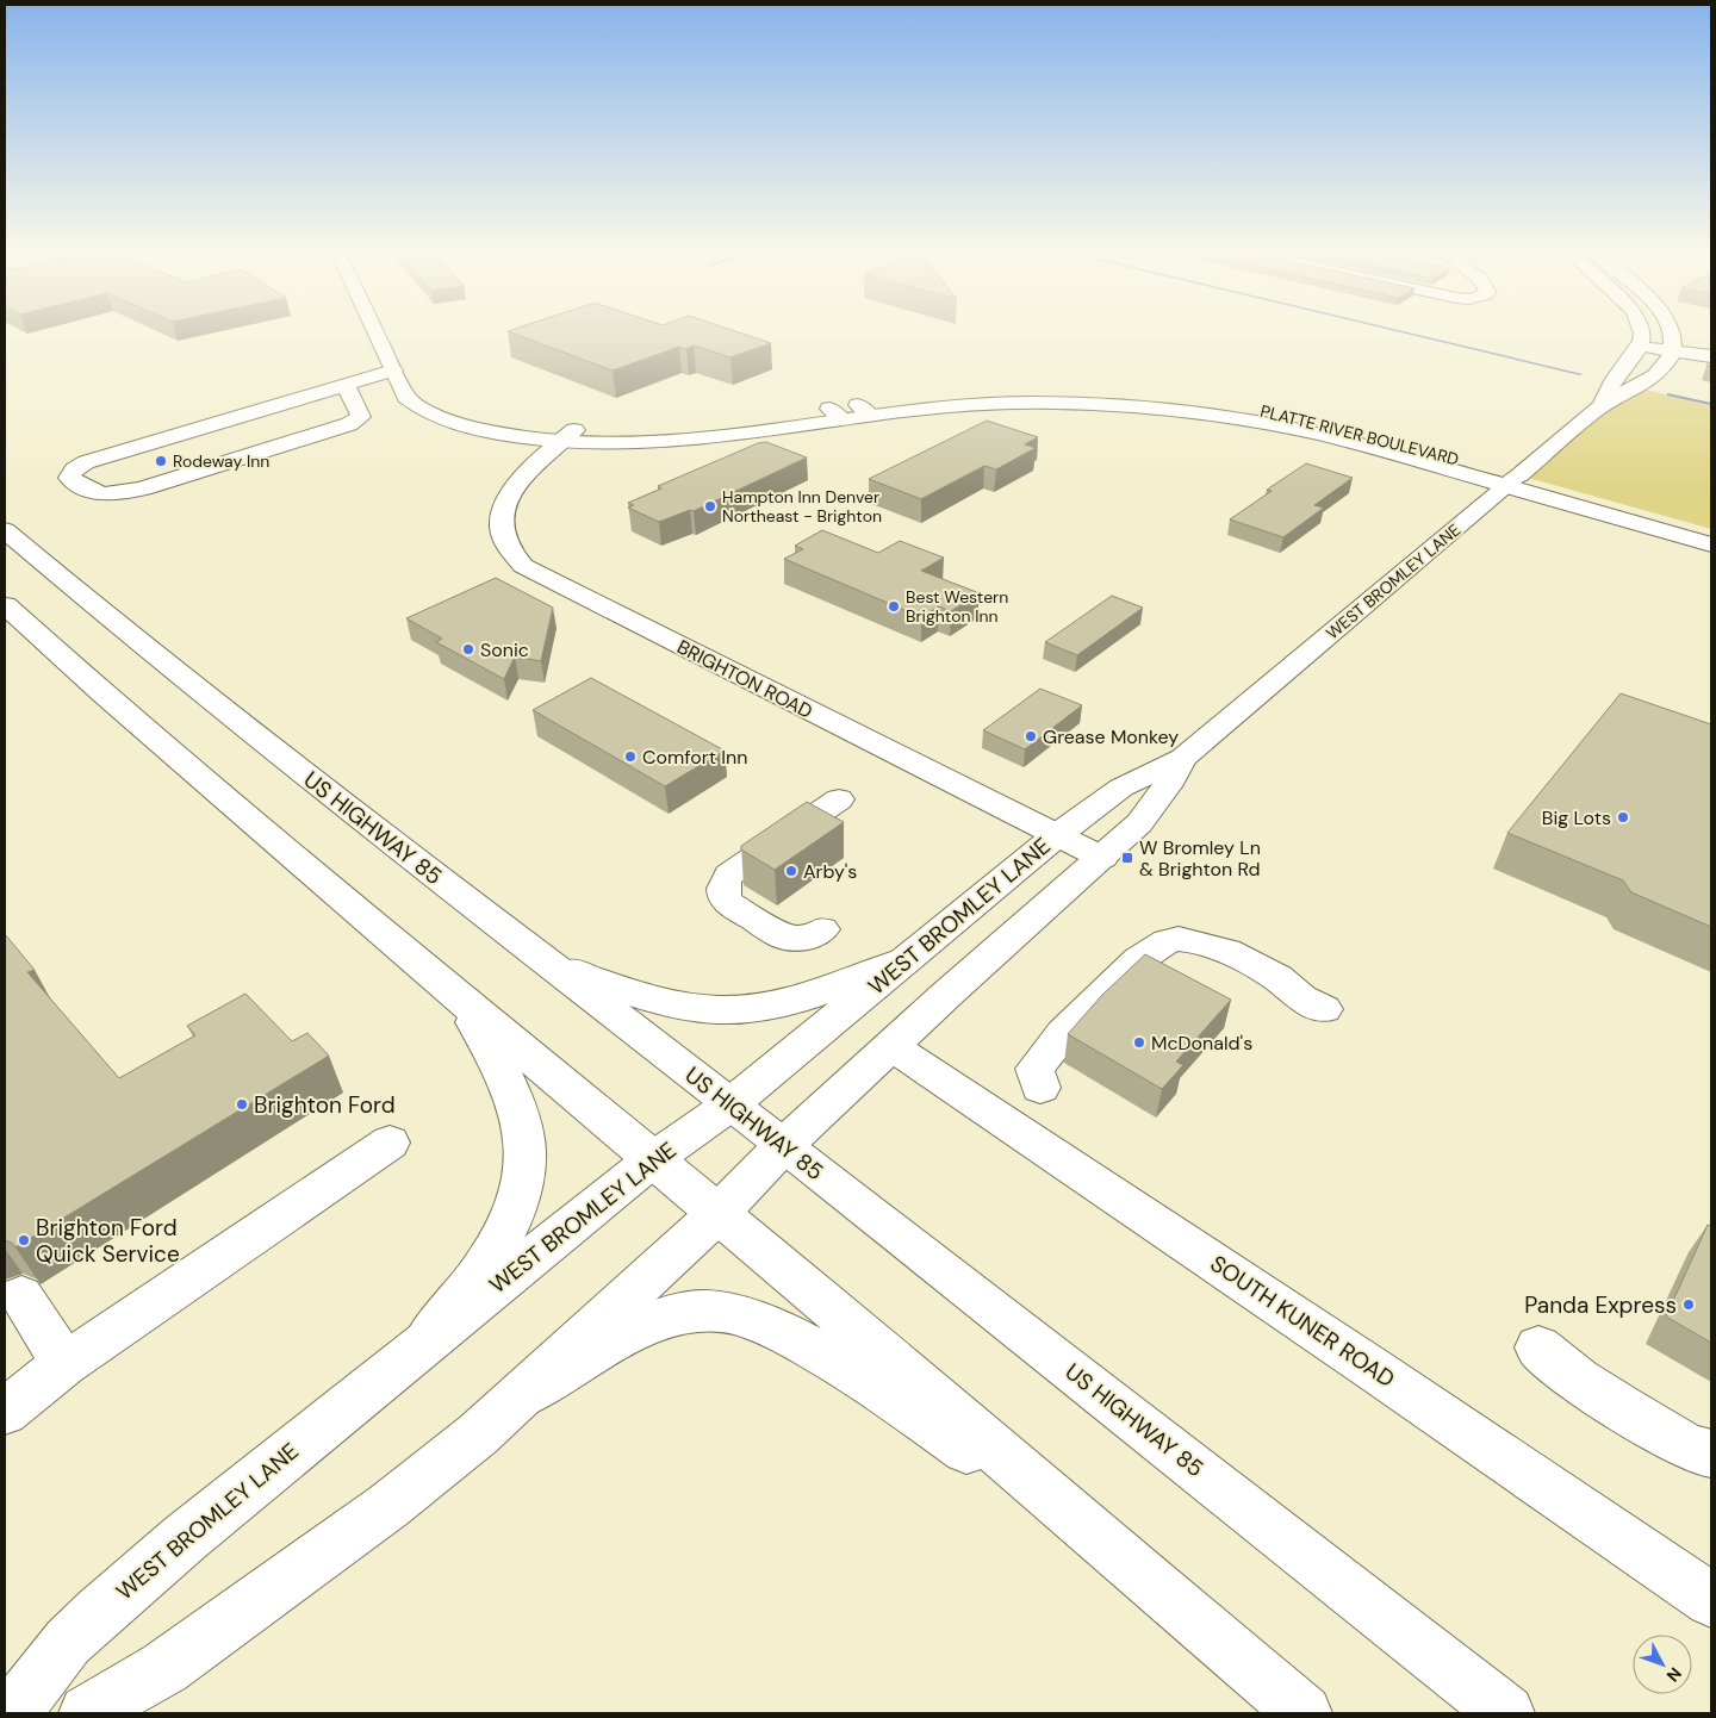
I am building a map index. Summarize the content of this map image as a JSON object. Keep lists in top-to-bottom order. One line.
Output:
{"streets":{"main road":["PLATTE RIVER BOULEVARD","WEST BROMLEY LANE","BRIGHTON ROAD","US HIGHWAY 85","SOUTH KUNER ROAD"]},"crossings":[["PLATTE RIVER BOULEVARD","WEST BROMLEY LANE"],["PLATTE RIVER BOULEVARD","BRIGHTON ROAD"],["WEST BROMLEY LANE","BRIGHTON ROAD"],["WEST BROMLEY LANE","US HIGHWAY 85"],["WEST BROMLEY LANE","SOUTH KUNER ROAD"]],"places":{"other":["Rodeway Inn","Hampton Inn Denver Northeast - Brighton","Best Western Brighton Inn","Sonic","Grease Monkey","Comfort Inn","Big Lots","Arby's","McDonald's","Brighton Ford","Brighton Ford Quick Service","Panda Express"],"transit":["W Bromley Ln & Brighton Rd"]},"north":"bottom right"}
